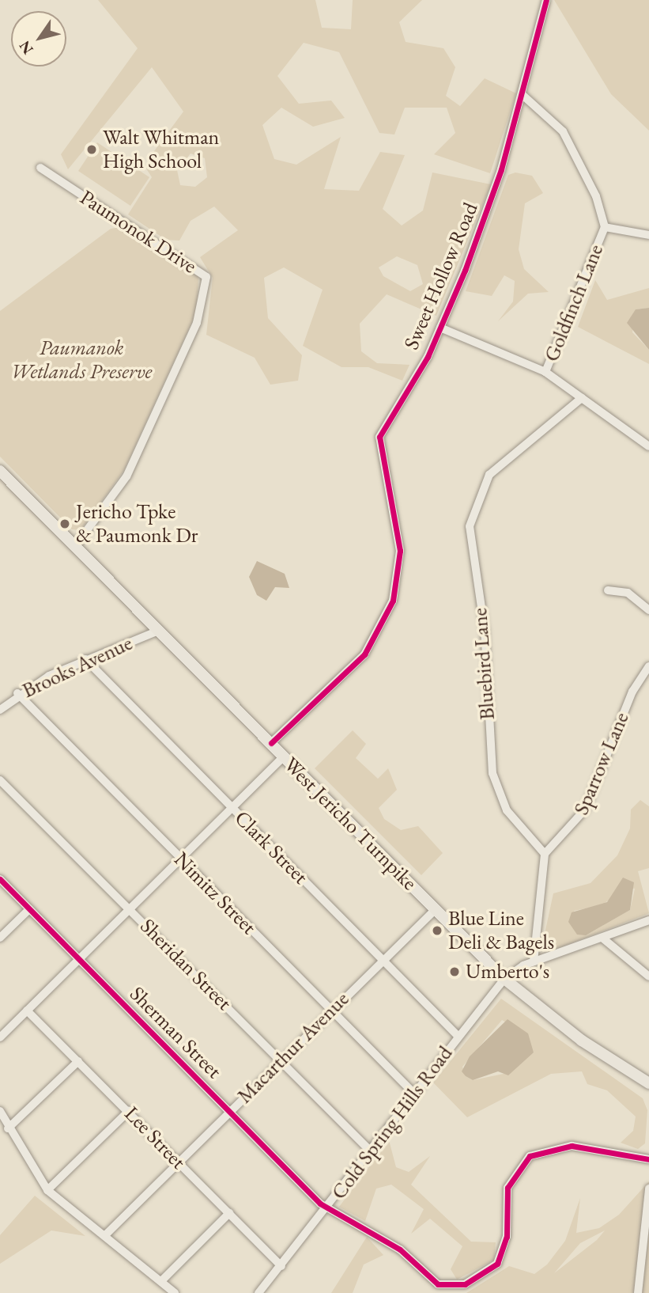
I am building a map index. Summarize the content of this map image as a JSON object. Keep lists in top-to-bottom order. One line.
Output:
{"streets":{"main road":["West Jericho Turnpike"],"street":["Paumonok Drive","Sweet Hollow Road","Goldfinch Lane","Bluebird Lane","Brooks Avenue","Sparrow Lane","Clark Street","Nimitz Street","Sheridan Street","Sherman Street","Macarthur Avenue","Cold Spring Hills Road","Lee Street"]},"crossings":[["Paumonok Drive","West Jericho Turnpike"],["Sweet Hollow Road","Goldfinch Lane"],["Sweet Hollow Road","West Jericho Turnpike"],["Bluebird Lane","Sparrow Lane"],["Brooks Avenue","West Jericho Turnpike"],["Brooks Avenue","Clark Street"],["Brooks Avenue","Nimitz Street"],["West Jericho Turnpike","Macarthur Avenue"],["West Jericho Turnpike","Cold Spring Hills Road"],["Clark Street","Macarthur Avenue"],["Clark Street","Cold Spring Hills Road"],["Nimitz Street","Macarthur Avenue"],["Nimitz Street","Cold Spring Hills Road"],["Sheridan Street","Macarthur Avenue"],["Sheridan Street","Cold Spring Hills Road"],["Sherman Street","Macarthur Avenue"],["Sherman Street","Cold Spring Hills Road"],["Macarthur Avenue","Lee Street"],["Cold Spring Hills Road","Lee Street"]],"parks":["Paumanok Wetlands Preserve"],"places":["Walt Whitman High School","Jericho Tpke & Paumonk Dr","Blue Line Deli & Bagels","Umberto's"],"north":"bottom left"}
